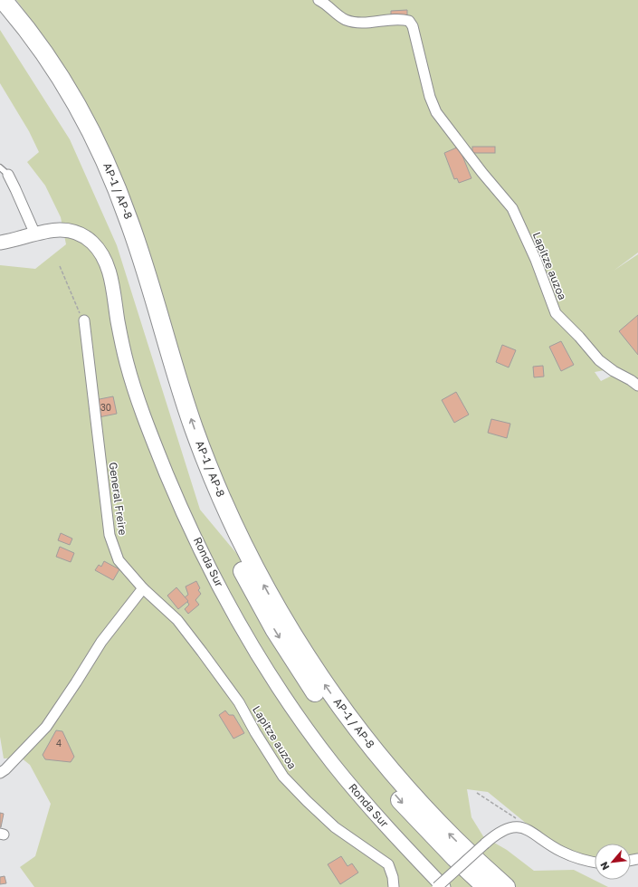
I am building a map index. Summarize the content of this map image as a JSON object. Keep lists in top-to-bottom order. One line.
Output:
{"streets":{"highway":["AP-1 / AP-8"],"main road":["Ronda Sur"],"street":["Lapitze auzoa","General Freire"]},"crossings":[["Lapitze auzoa","General Freire"]],"house_numbers":["30","4"],"north":"bottom left"}
